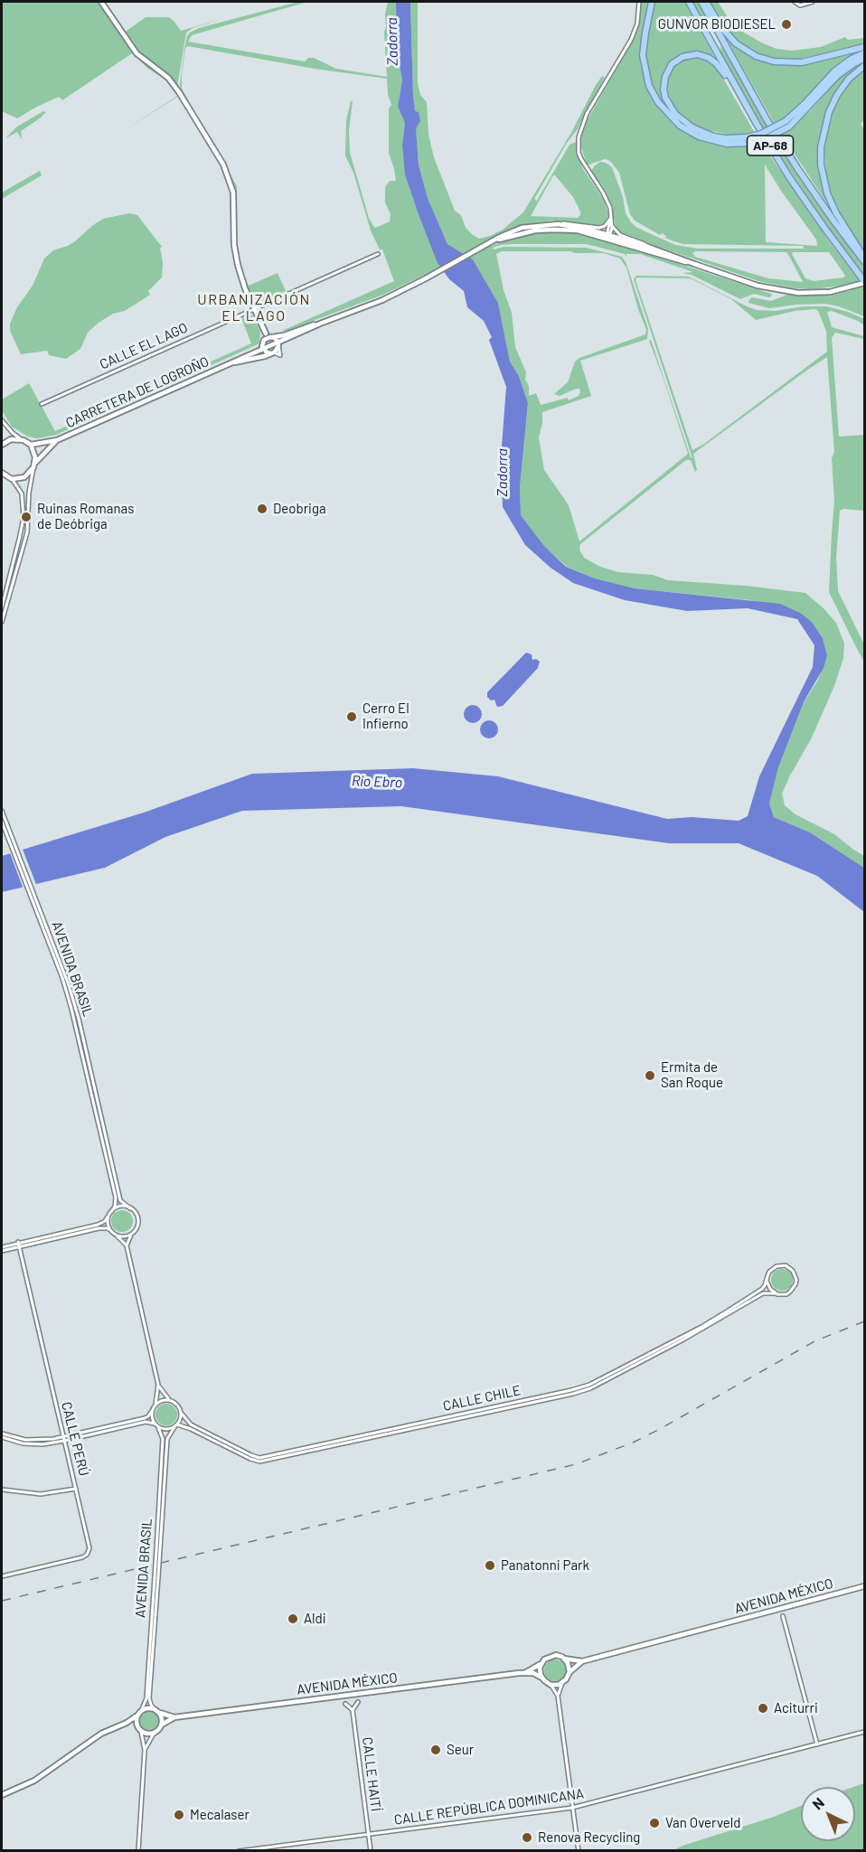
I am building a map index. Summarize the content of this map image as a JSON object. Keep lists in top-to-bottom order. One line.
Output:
{"streets":{"highway":["AP-68"],"main road":["CARRETERA DE LOGROÑO","AVENIDA MÉXICO"],"street":["CALLE EL LAGO","AVENIDA BRASIL","CALLE CHILE","CALLE PERÚ","CALLE HAITÍ","CALLE REPÚBLICA DOMINICANA"]},"crossings":[["AVENIDA BRASIL","CALLE CHILE"],["AVENIDA BRASIL","AVENIDA MÉXICO"],["CALLE HAITÍ","CALLE REPÚBLICA DOMINICANA"]],"districts":["URBANIZACIÓN EL LAGO"],"water":["Zadorra","Río Ebro"],"places":["GUNVOR BIODIESEL","Deobriga","Ruinas Romanas de Deóbriga","Cerro El Infierno","Ermita de San Roque","Panatonni Park","Aldi","Aciturri","Seur","Mecalaser","Van Overveld","Renova Recycling"],"north":"top left"}
